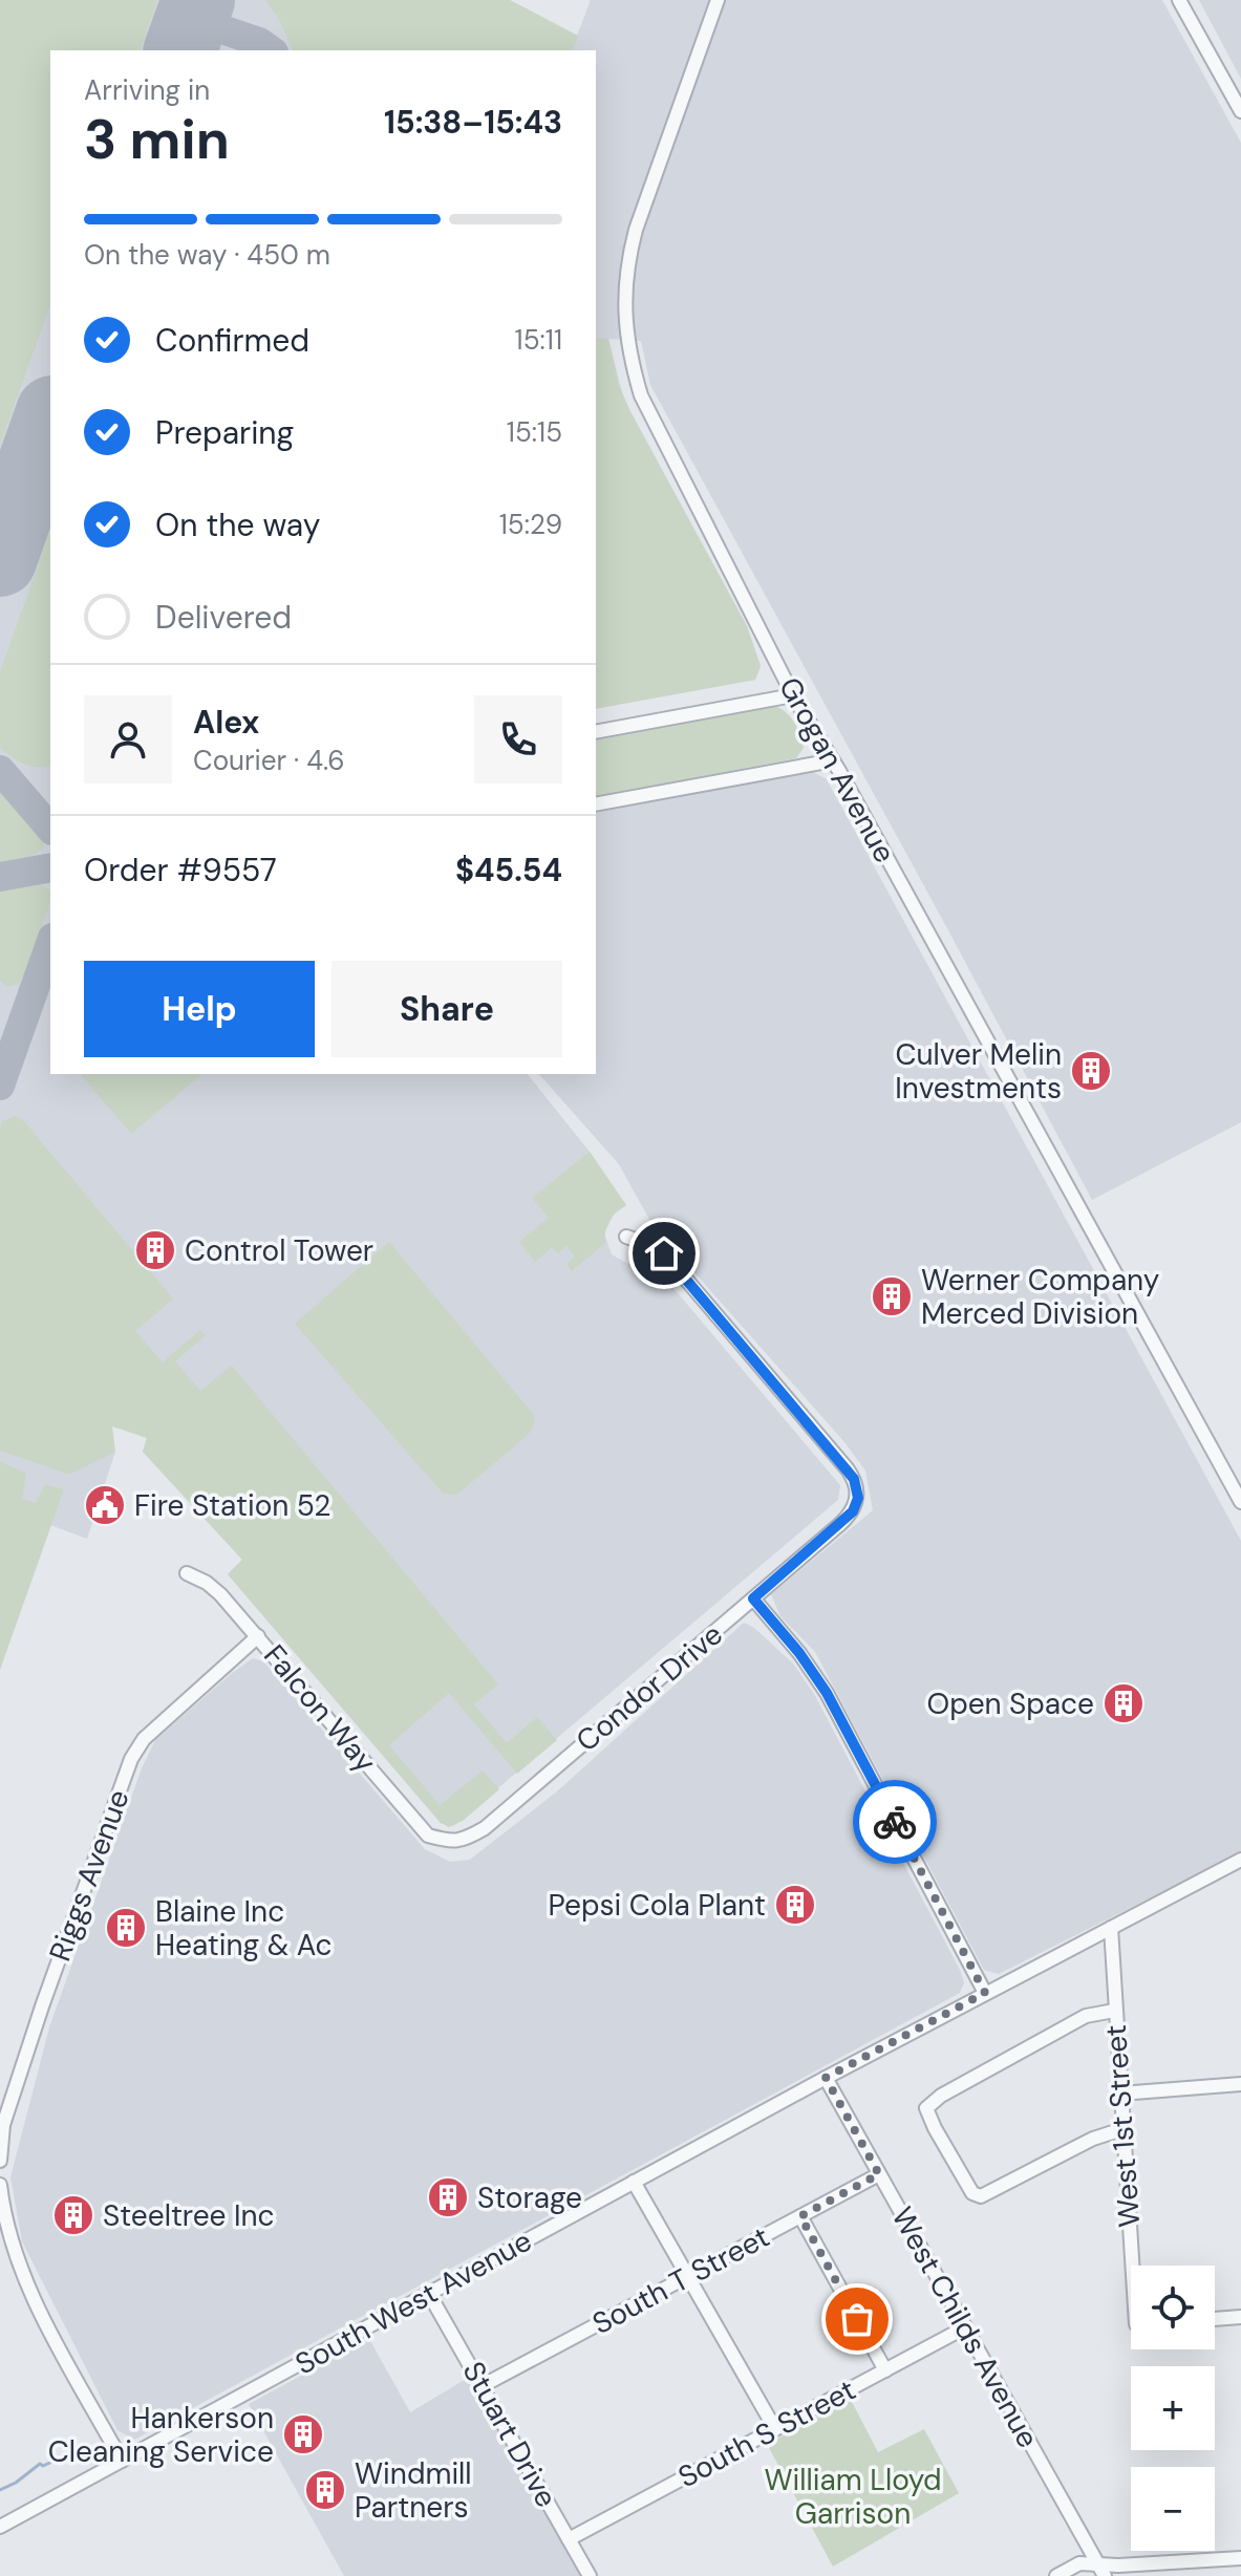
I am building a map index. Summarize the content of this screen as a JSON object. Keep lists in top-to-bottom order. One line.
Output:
{"streets":{"street":["Grogan Avenue","Condor Drive","Falcon Way","Riggs Avenue","West 1st Street","South T Street","South West Avenue","West Childs Avenue","South S Street","Stuart Drive"]},"crossings":[["Condor Drive","Falcon Way"],["Falcon Way","Riggs Avenue"],["West 1st Street","South West Avenue"],["South T Street","West Childs Avenue"],["South T Street","Stuart Drive"],["South West Avenue","West Childs Avenue"],["South West Avenue","Stuart Drive"],["West Childs Avenue","South S Street"],["South S Street","Stuart Drive"]],"parks":["William Lloyd Garrison"],"places":{"building":["Culver Melin Investments","Control Tower","Werner Company Merced Division","Open Space","Pepsi Cola Plant","Blaine Inc Heating & Ac","Storage","Steeltree Inc","Hankerson Cleaning Service","Windmill Partners"],"public building":["Fire Station 52"]},"page":{"heading":["3 min","Arriving in","15:38–15:43"],"panel":["Alex","Courier · 4.6","Order #9557","$45.54"],"bar":"On the way · 450 m","list":[["Confirmed","15:11"],["Preparing","15:15"],["On the way","15:29"],"Delivered"],"buttons":["Help","Share"],"map_buttons":["+","−"]}}
